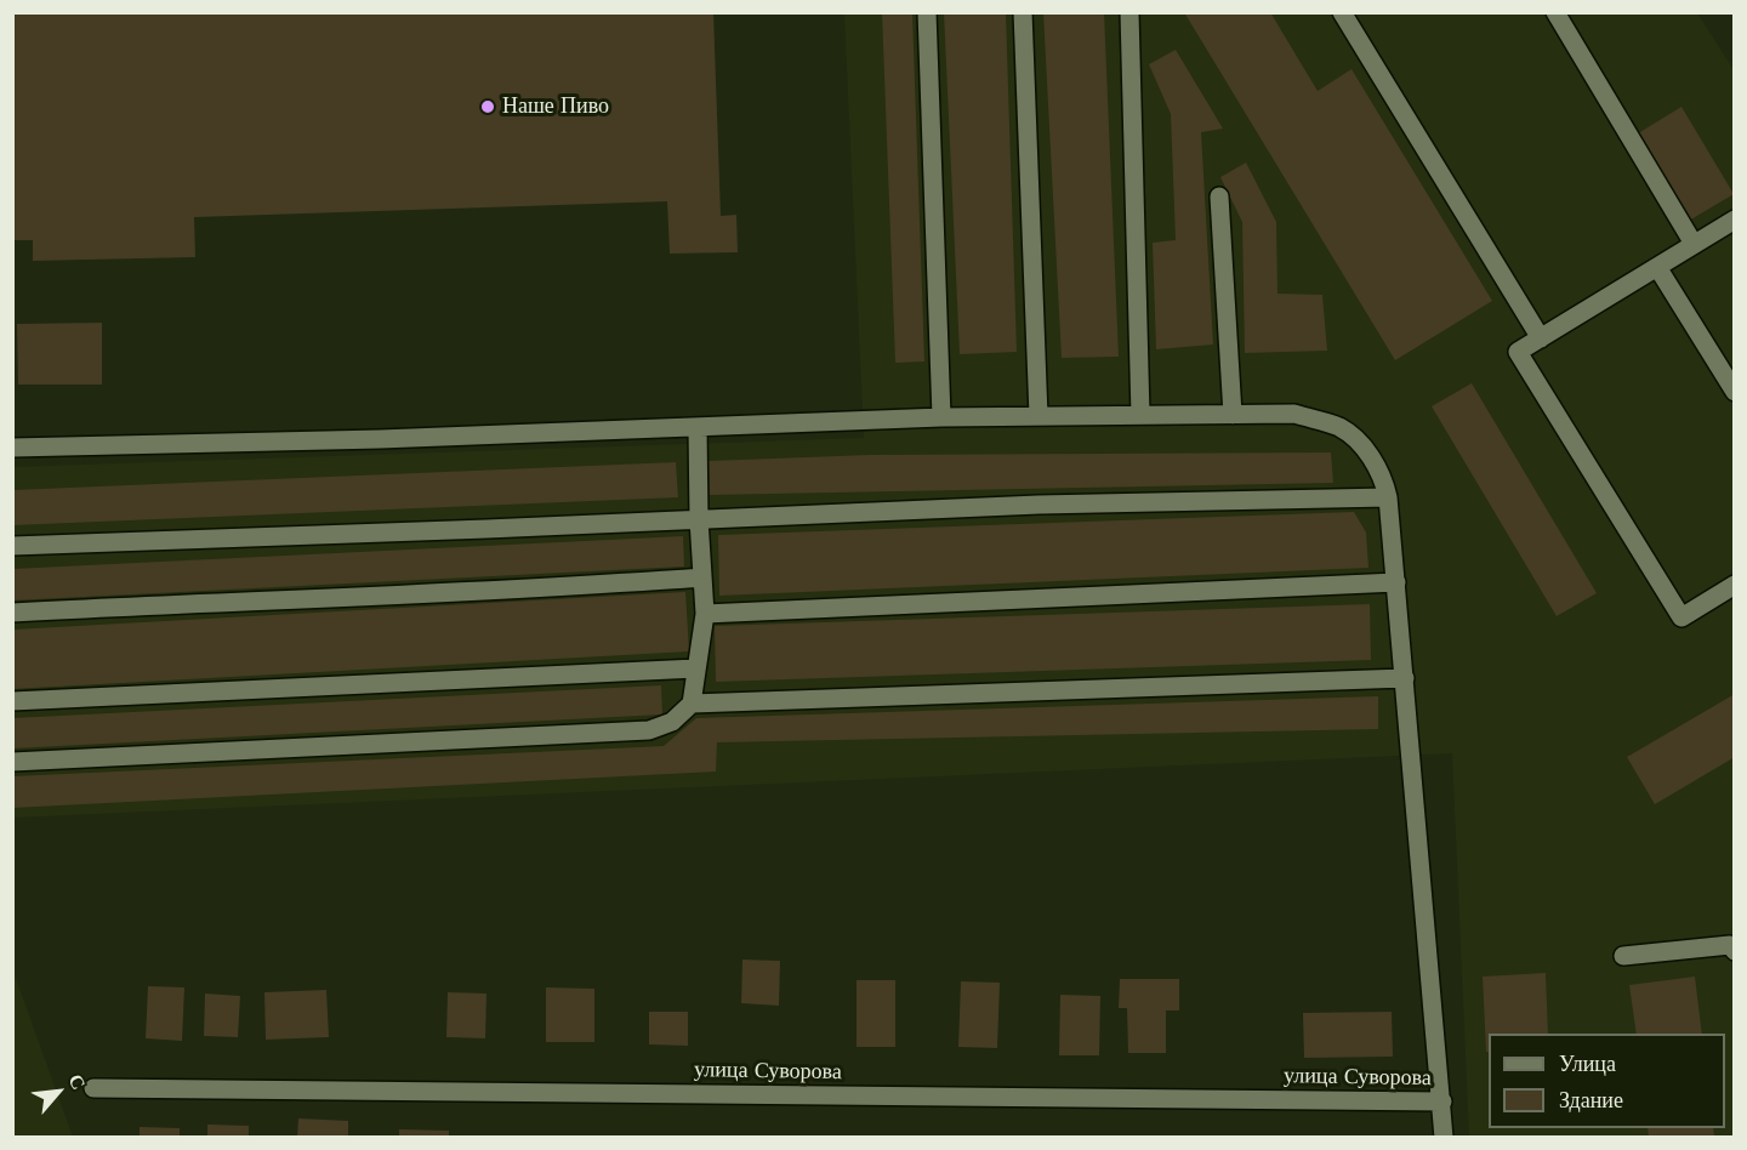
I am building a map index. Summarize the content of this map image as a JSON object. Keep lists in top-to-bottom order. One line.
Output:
{"streets":{"street":["улица Суворова"]},"places":["Наше Пиво"],"legend":["Улица","Здание"],"north":"top right"}
